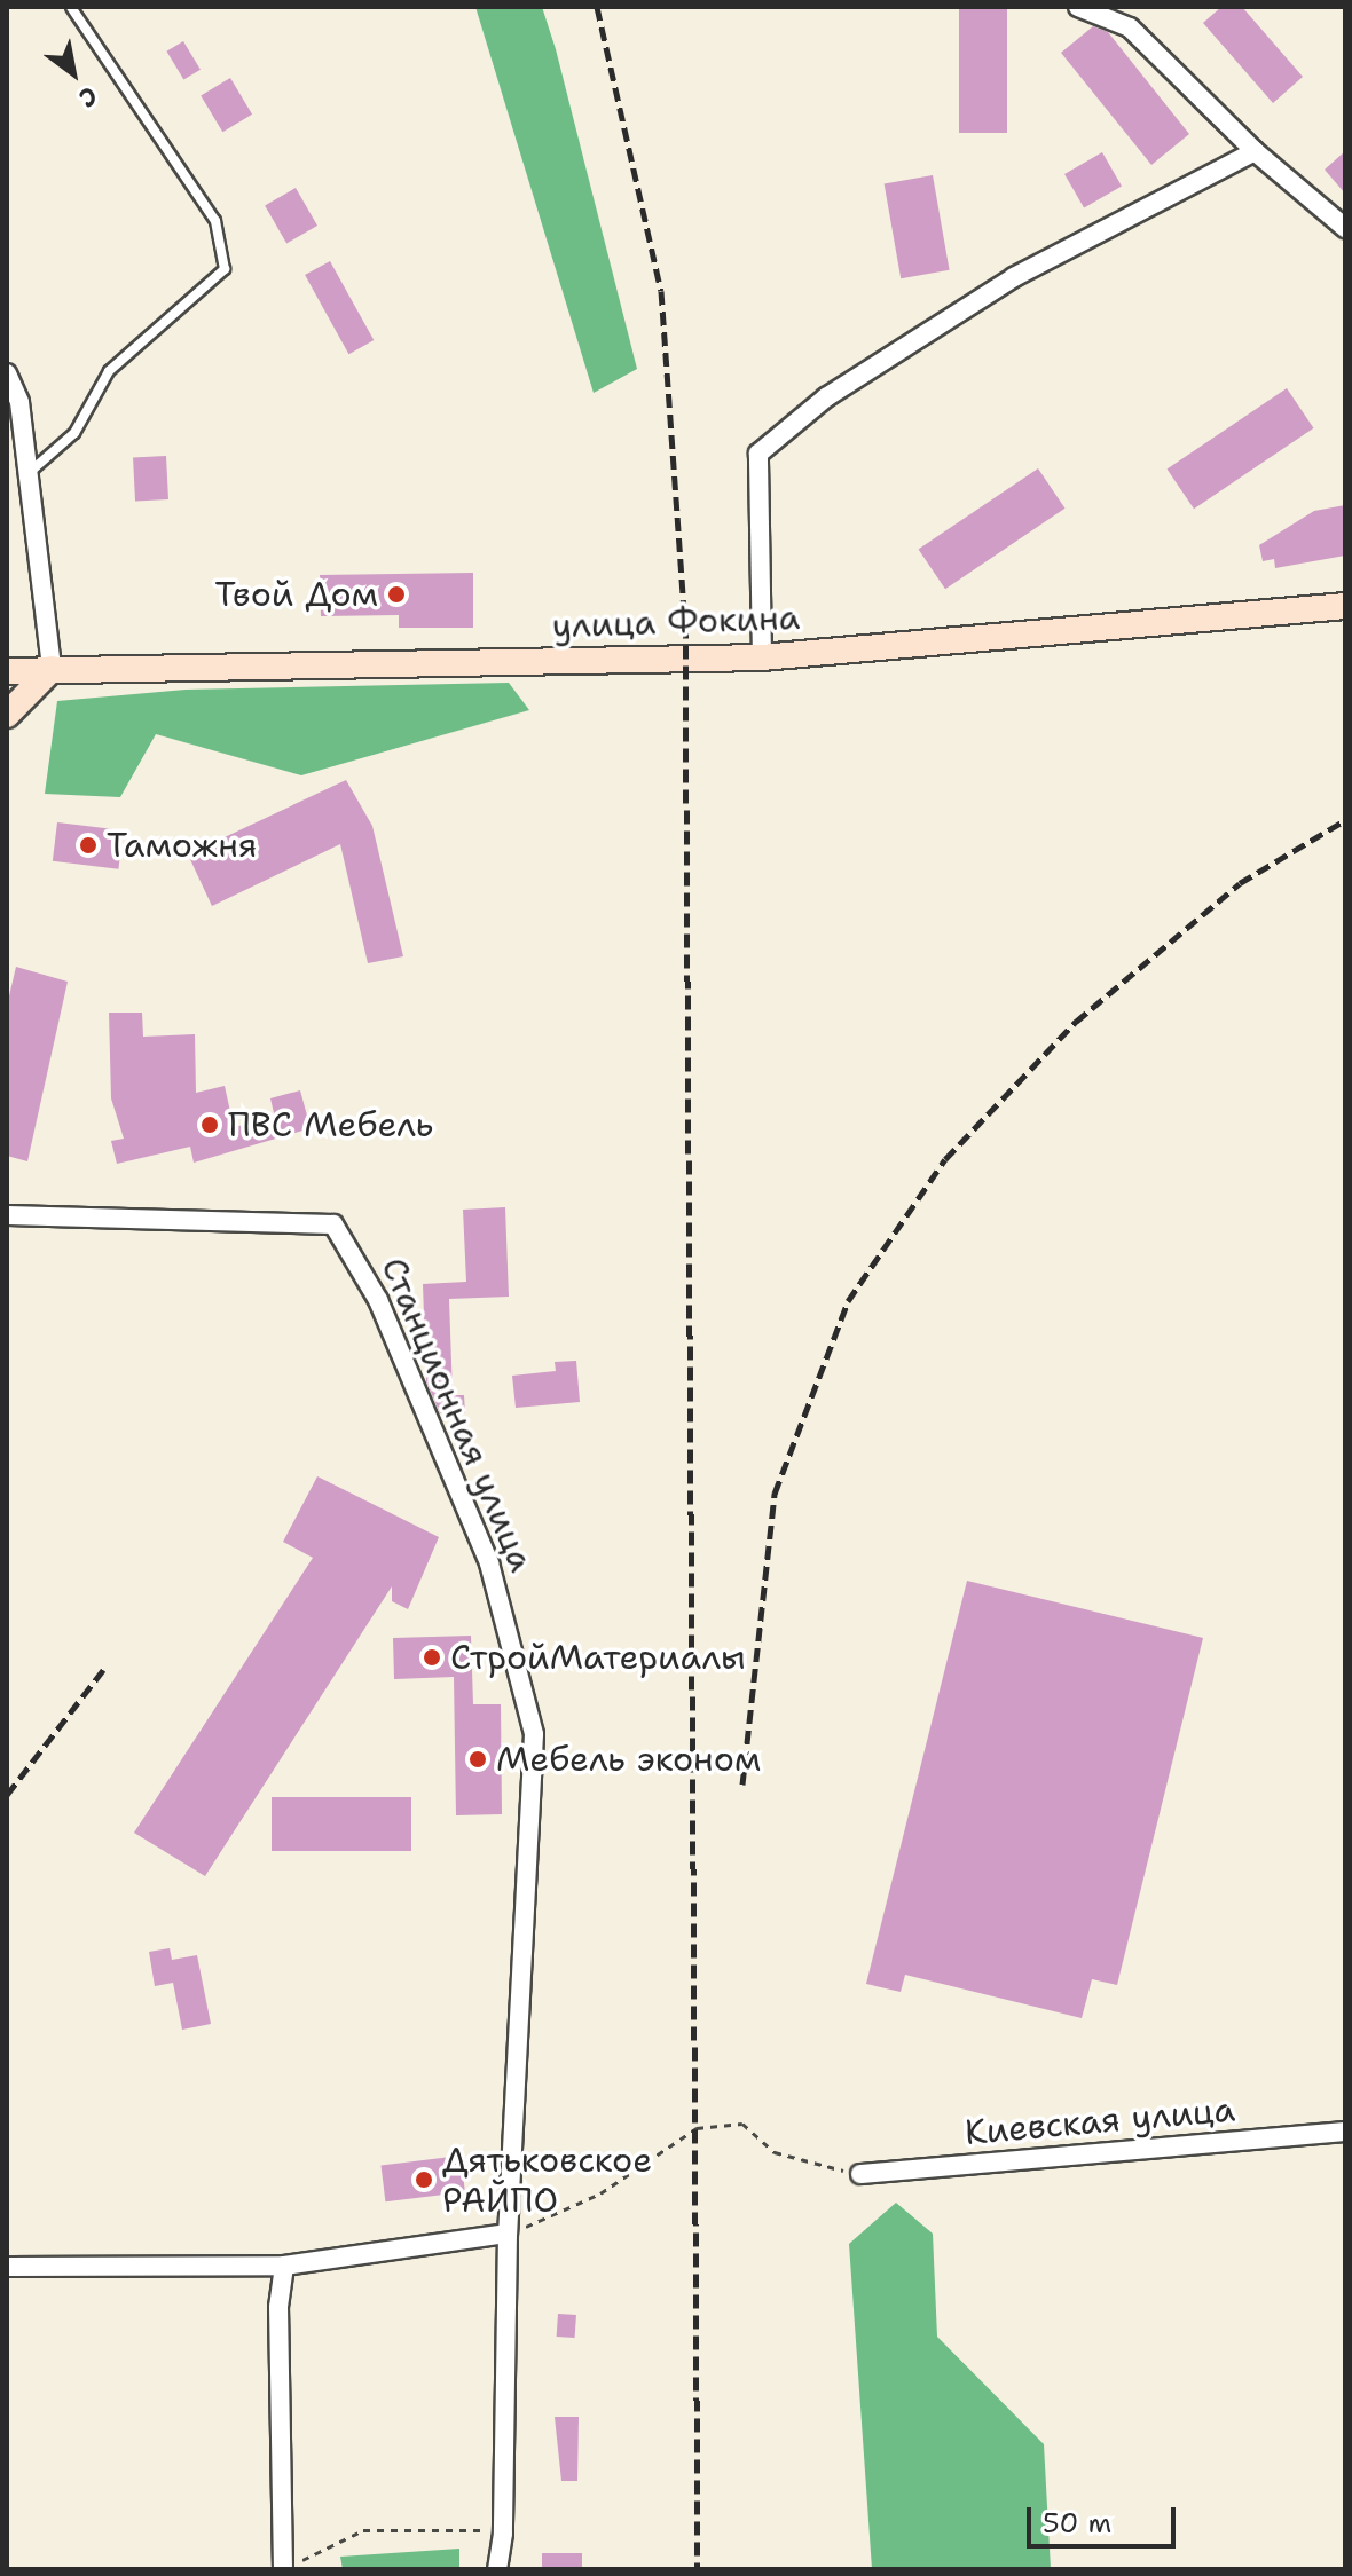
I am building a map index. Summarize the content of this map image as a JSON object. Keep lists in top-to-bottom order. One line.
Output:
{"streets":{"main road":["улица Фокина"],"street":["Станционная улица","Киевская улица"]},"places":["Твой Дом","Таможня","ПВС Мебель","СтройМатериалы","Мебель эконом","Дятьковское РАЙПО"],"scale_bar":"50 m","north":"bottom right"}
